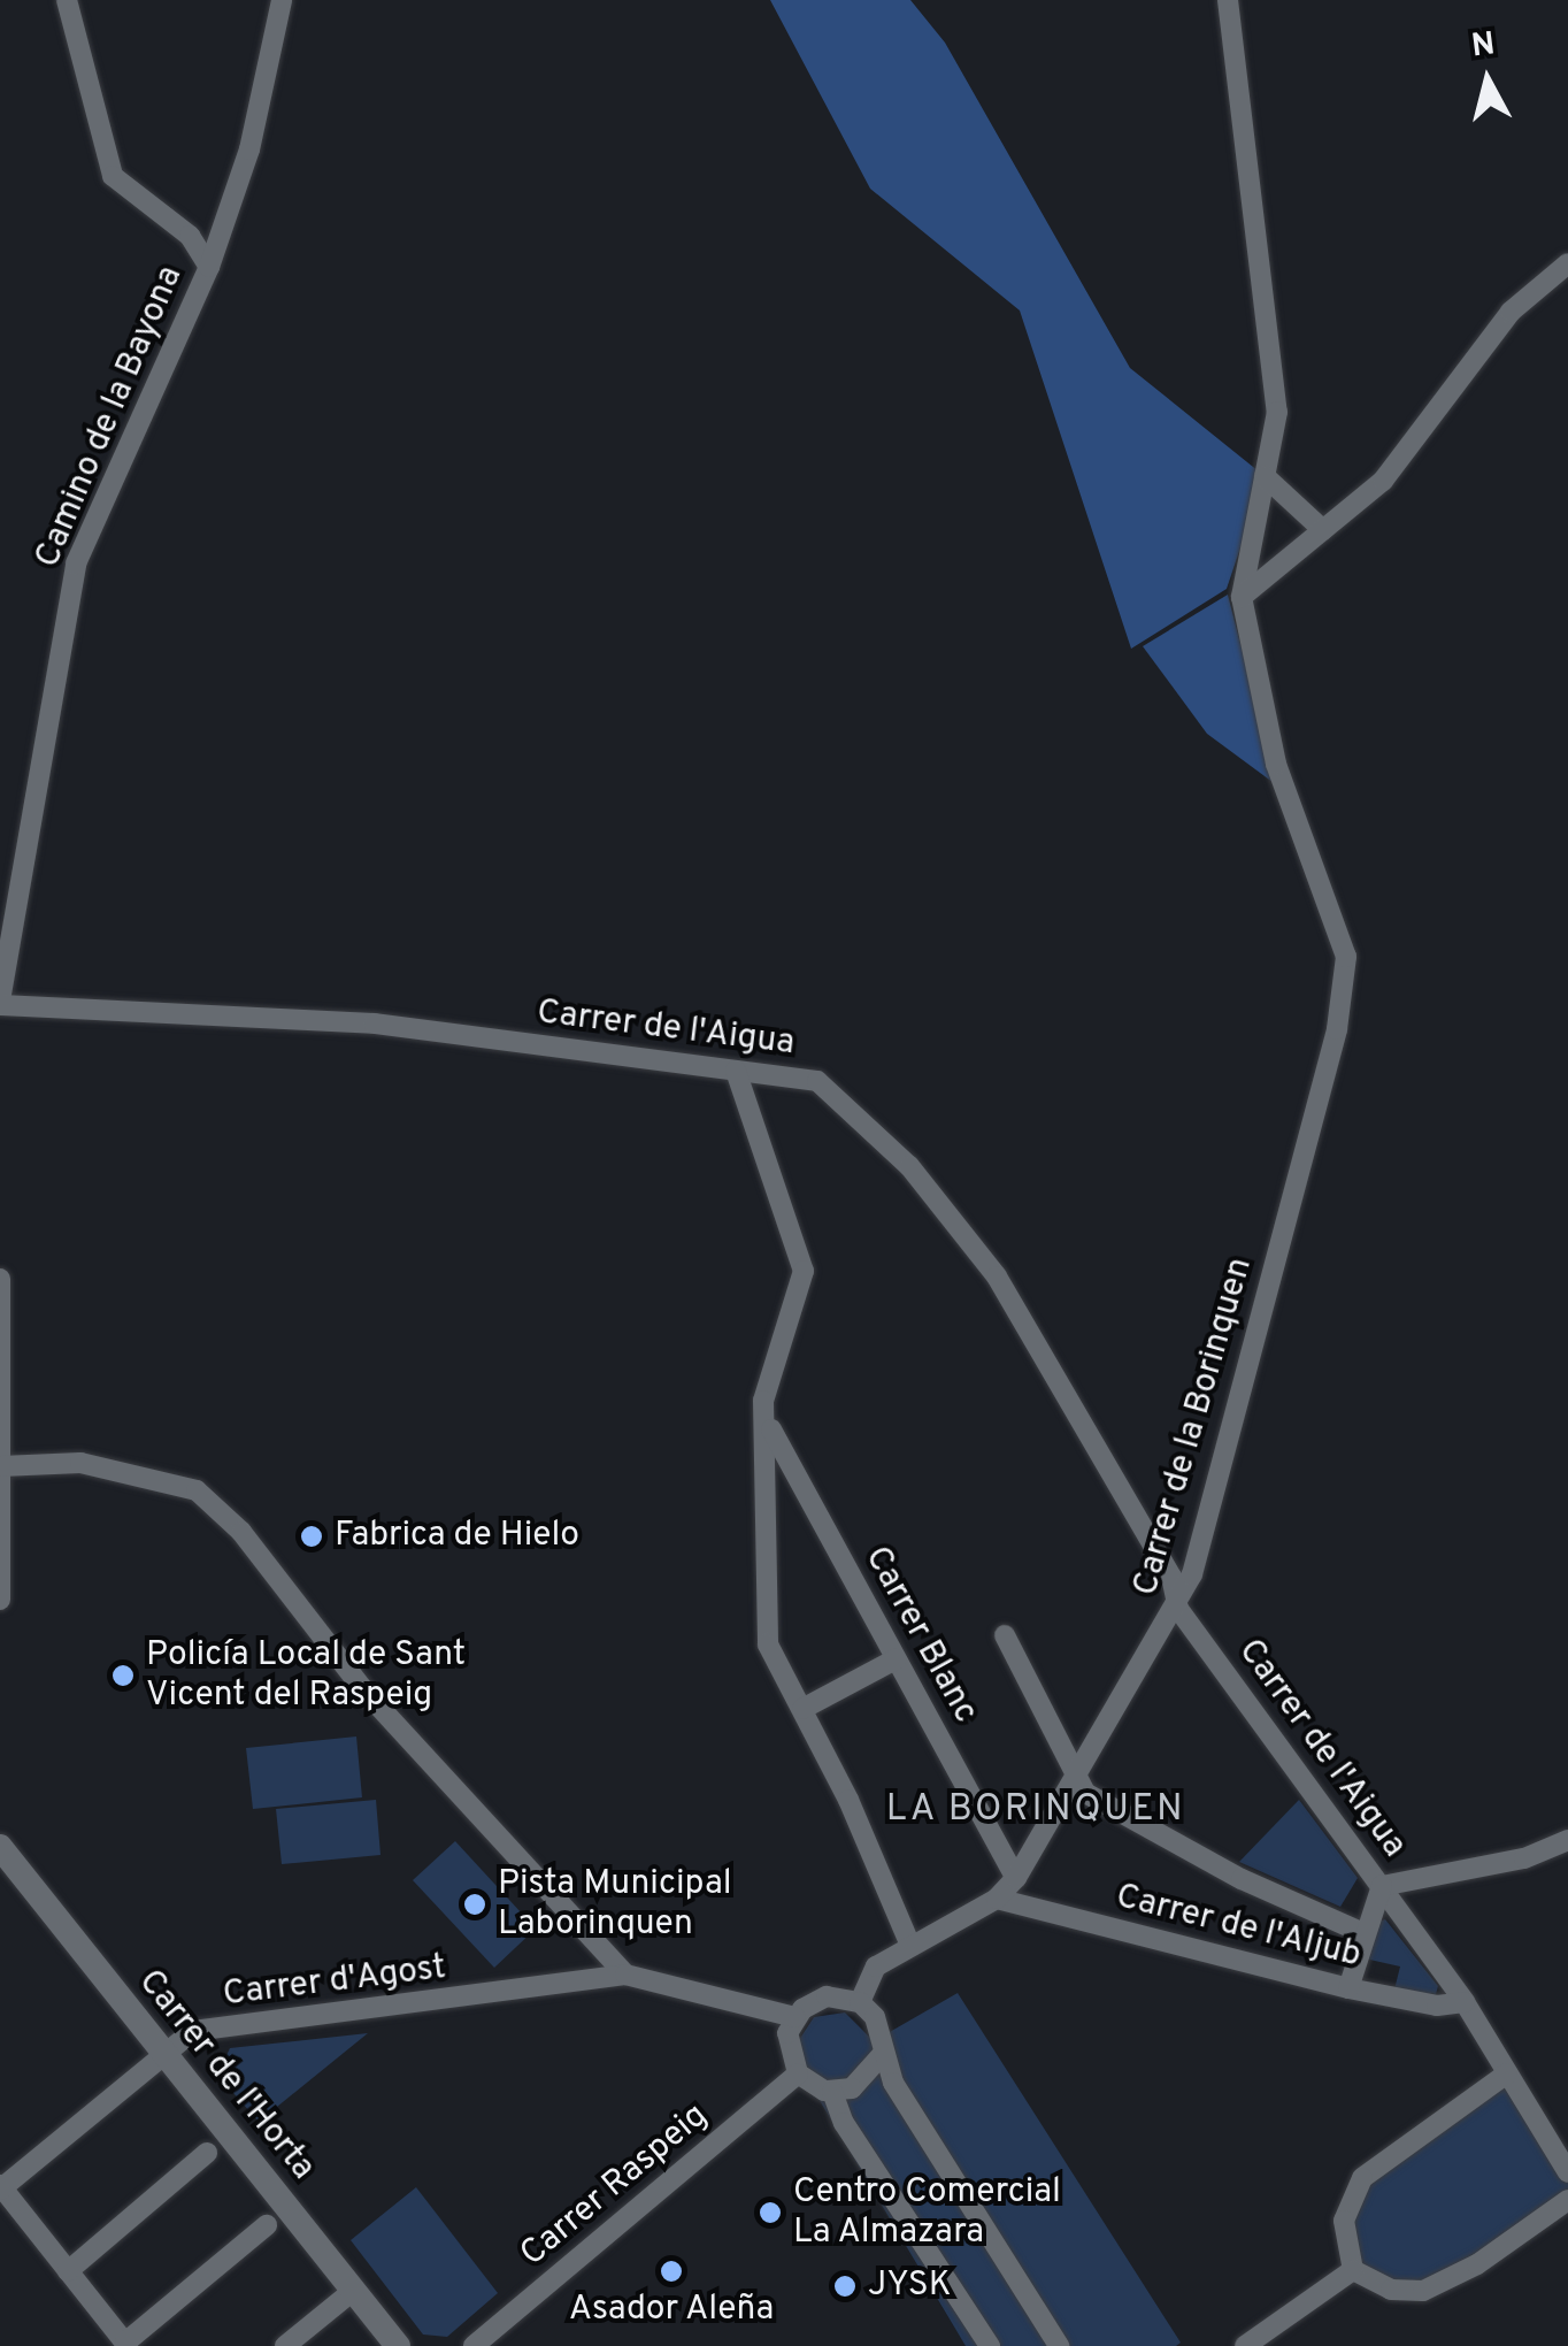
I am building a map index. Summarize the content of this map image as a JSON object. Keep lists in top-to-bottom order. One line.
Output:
{"streets":{"street":["Camino de la Bayona","Carrer de l'Aigua","Carrer de la Borinquen","Carrer Blanc","Carrer de l'Aljub","Carrer d'Agost","Carrer de l'Horta","Carrer Raspeig"]},"crossings":[["Camino de la Bayona","Carrer de l'Aigua"],["Carrer de l'Aigua","Carrer de la Borinquen"],["Carrer de l'Aigua","Carrer de l'Aljub"],["Carrer de la Borinquen","Carrer Blanc"],["Carrer de la Borinquen","Carrer de l'Aljub"],["Carrer de la Borinquen","Carrer d'Agost"],["Carrer de la Borinquen","Carrer Raspeig"],["Carrer d'Agost","Carrer de l'Horta"],["Carrer d'Agost","Carrer Raspeig"]],"districts":["LA BORINQUEN"],"places":["Fabrica de Hielo","Policía Local de Sant Vicent del Raspeig","Pista Municipal Laborinquen","Centro Comercial La Almazara","Asador Aleña","JYSK"],"north":"top"}
